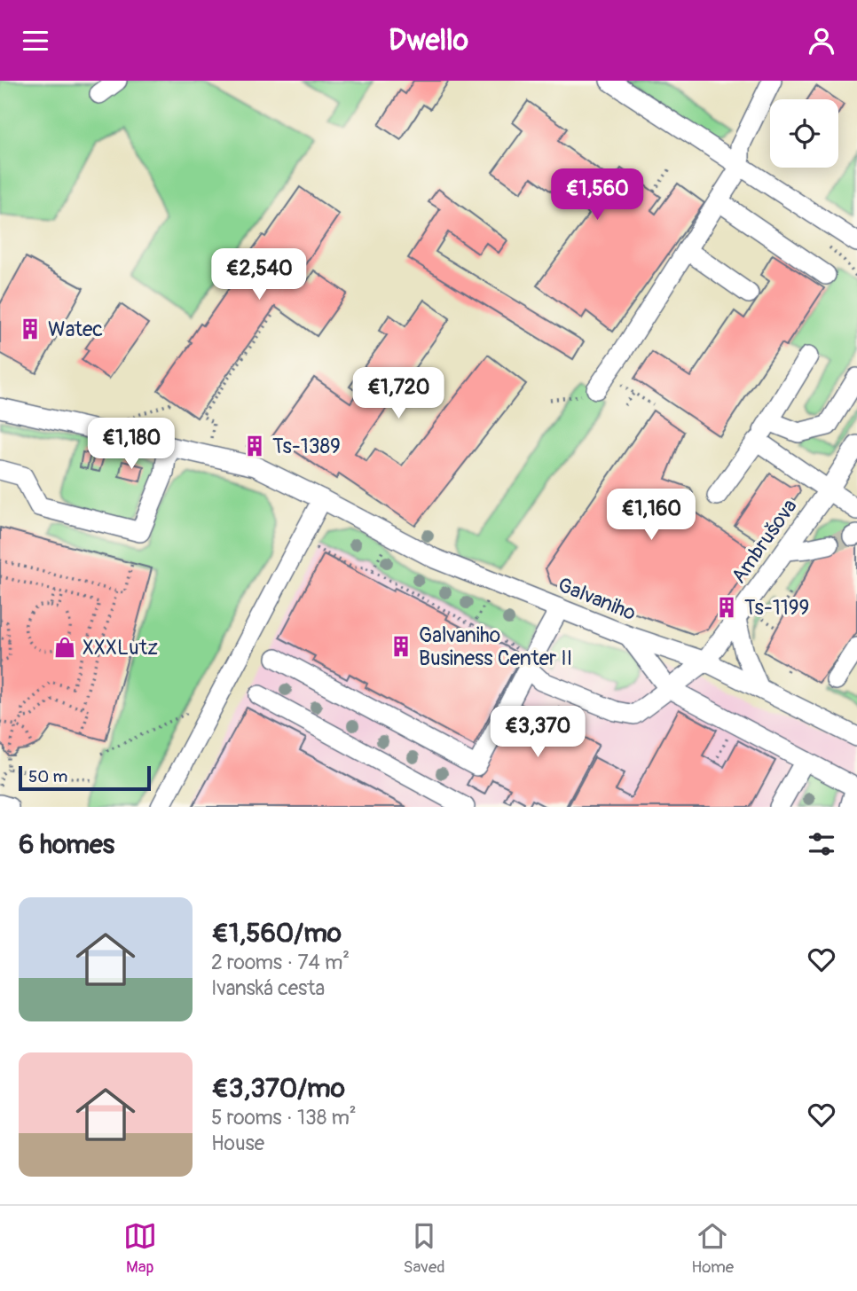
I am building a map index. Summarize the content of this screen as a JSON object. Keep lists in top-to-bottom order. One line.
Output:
{"streets":{"street":["Ambrušova","Galvaniho"]},"crossings":[["Ambrušova","Galvaniho"]],"places":{"building":["Watec","Ts-1389","Ts-1199","Galvaniho Business Center II"],"shop":["XXXLutz"]},"scale_bar":"50 m","page":{"header":"Dwello","price":["€1,560","€2,540","€1,720","€1,180","€1,160","€3,370"],"scale":"50 m","heading":"6 homes","list":[{"name":"€1,560/mo","note":"2 rooms · 74 m² · Ivanská cesta"},{"name":"€3,370/mo","note":"5 rooms · 138 m² · House"}],"tabs":["Map","Saved","Home"]}}
